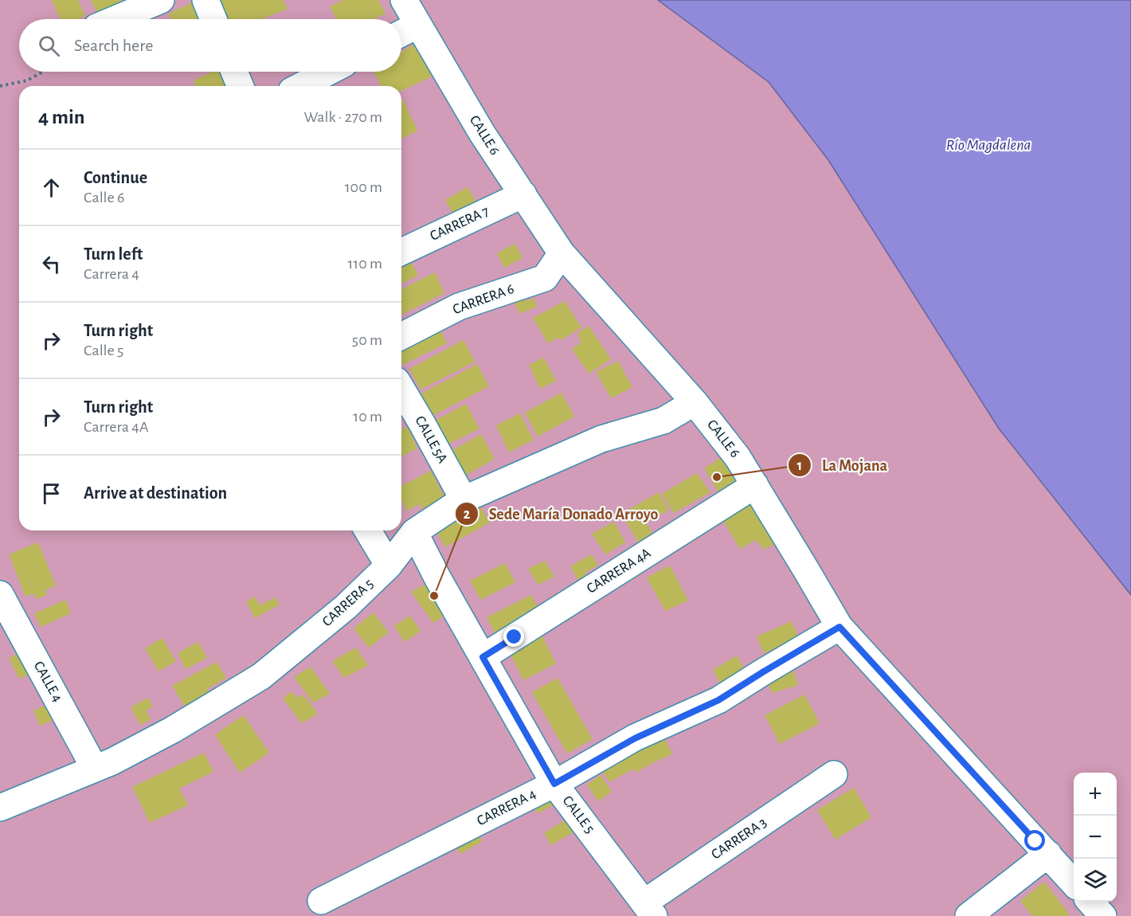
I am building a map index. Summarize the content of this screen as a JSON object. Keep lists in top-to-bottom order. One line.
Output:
{"streets":{"street":["CALLE 6","CARRERA 7","CARRERA 6","CALLE 5A","CARRERA 4A","CARRERA 5","CALLE 4","CARRERA 4","CALLE 5","CARRERA 3"]},"crossings":[["CALLE 6","CARRERA 7"],["CALLE 6","CARRERA 6"],["CALLE 6","CARRERA 4A"],["CALLE 6","CARRERA 5"],["CALLE 6","CARRERA 4"],["CALLE 5A","CARRERA 5"],["CARRERA 4A","CALLE 5"],["CARRERA 5","CALLE 4"],["CARRERA 5","CALLE 5"],["CARRERA 4","CALLE 5"],["CALLE 5","CARRERA 3"]],"water":["Río Magdalena"],"places":["La Mojana","Sede María Donado Arroyo"],"page":{"search":"Search here","heading":["4 min","Walk · 270 m"],"list":[["Continue","Calle 6","100 m"],["Turn left","Carrera 4","110 m"],["Turn right","Calle 5","50 m"],["Turn right","Carrera 4A","10 m"],"Arrive at destination"],"map_buttons":["+","−"]}}
